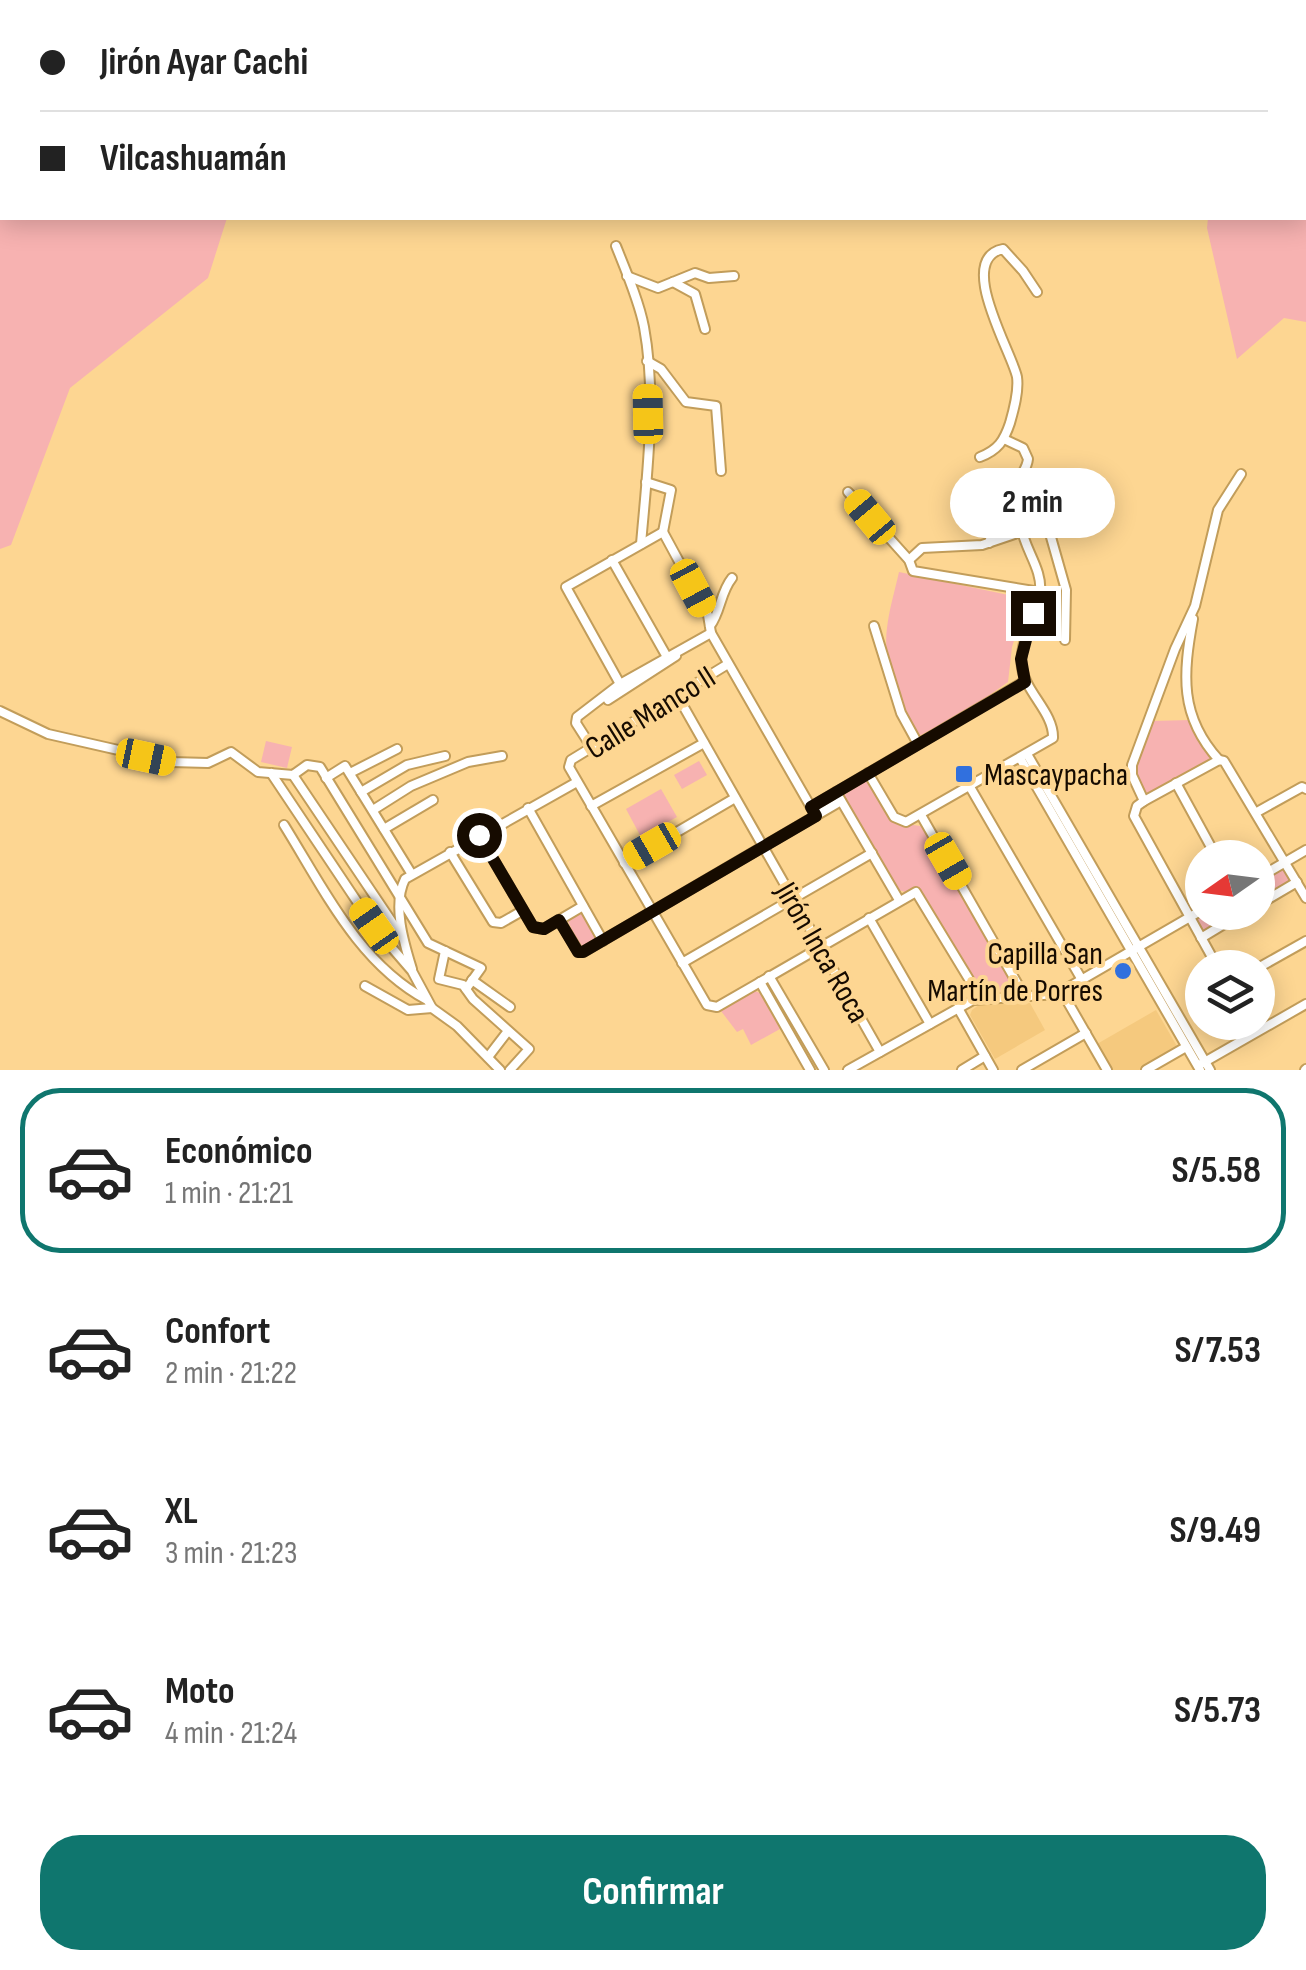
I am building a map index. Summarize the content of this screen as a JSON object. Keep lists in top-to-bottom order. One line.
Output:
{"streets":{"street":["Calle Manco II","Jirón Inca Roca"]},"crossings":[["Calle Manco II","Jirón Inca Roca"]],"places":{"transit":["Mascaypacha"],"other":["Capilla San Martín de Porres"]},"north":"left","page":{"banner":["Jirón Ayar Cachi","Vilcashuamán"],"bubble":"2 min","list":[{"name":"Económico","note":"1 min · 21:21","value":"S/5.58"},{"name":"Confort","note":"2 min · 21:22","value":"S/7.53"},{"name":"XL","note":"3 min · 21:23","value":"S/9.49"},{"name":"Moto","note":"4 min · 21:24","value":"S/5.73"}],"buttons":"Confirmar"}}
